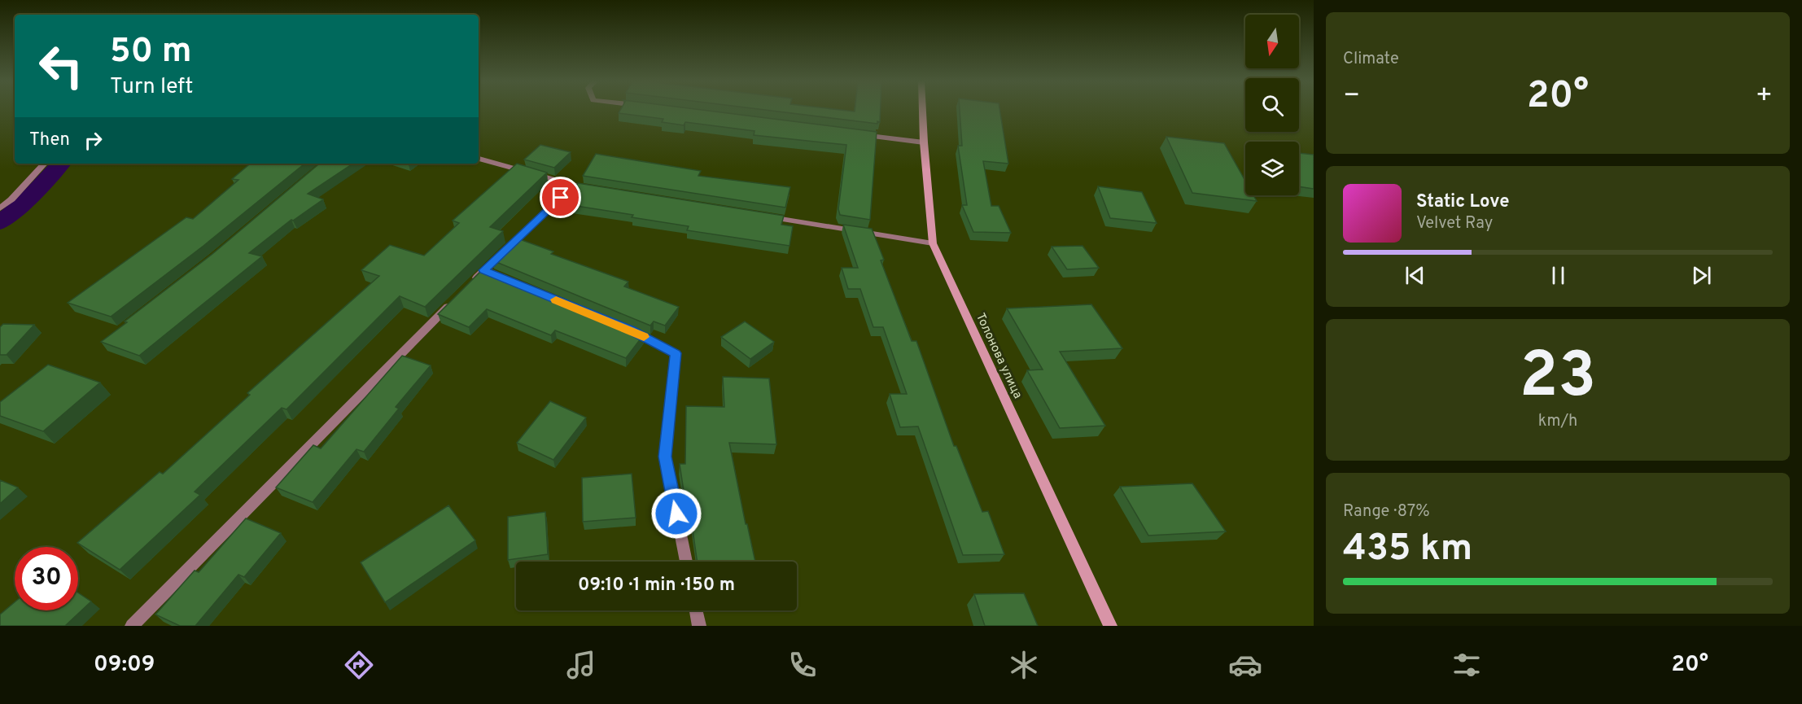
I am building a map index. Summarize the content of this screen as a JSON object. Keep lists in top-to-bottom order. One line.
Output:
{"streets":{"main road":["Толонова улица"]},"north":"bottom","page":{"tile":["Climate",["23","km/h"],["Range · 87%","435 km"]],"turn":["50 m","Turn left"],"heat":["−","20°","+"],"then":"Then","song":["Static Love","Velvet Ray"],"limit":"30","trip":"09:10 · 1 min · 150 m","tabs":["09:09","20°"]}}
